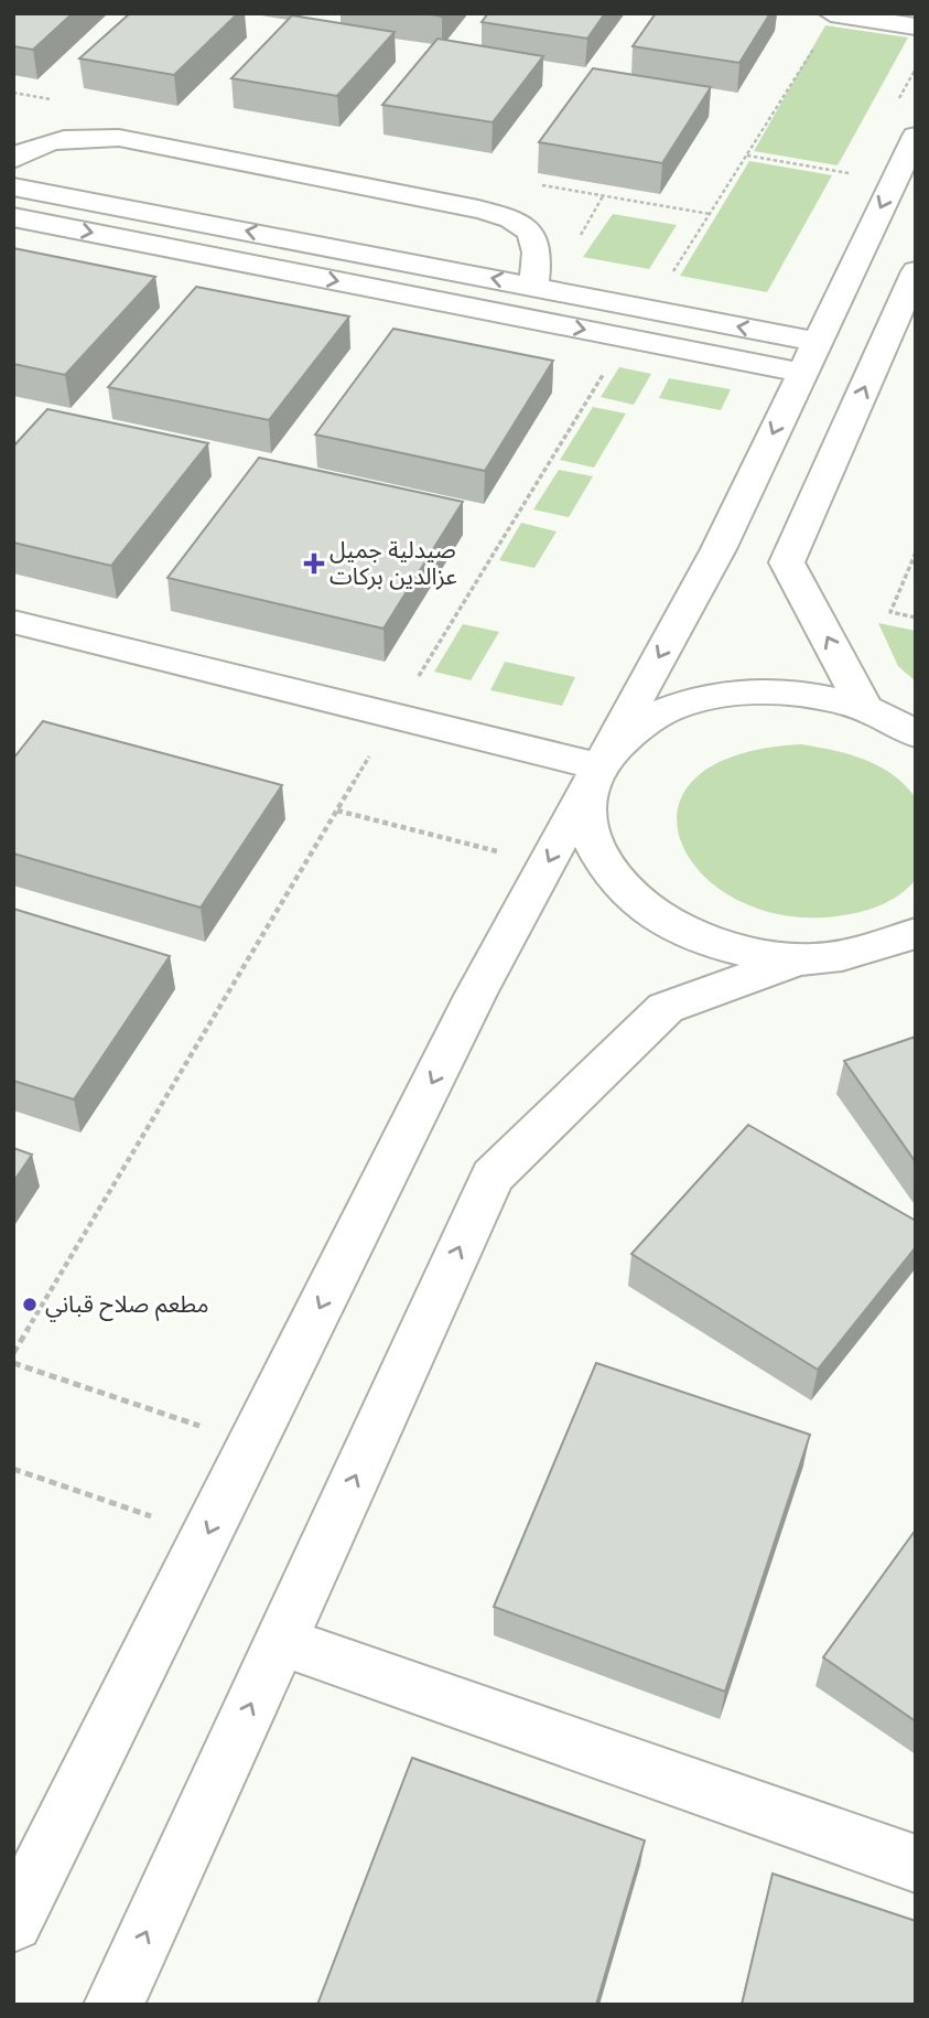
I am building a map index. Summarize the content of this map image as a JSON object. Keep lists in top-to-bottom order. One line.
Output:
{"places":{"health":["صيدلية جميل عزالدين بركات"],"other":["مطعم صلاح قباني"]}}
